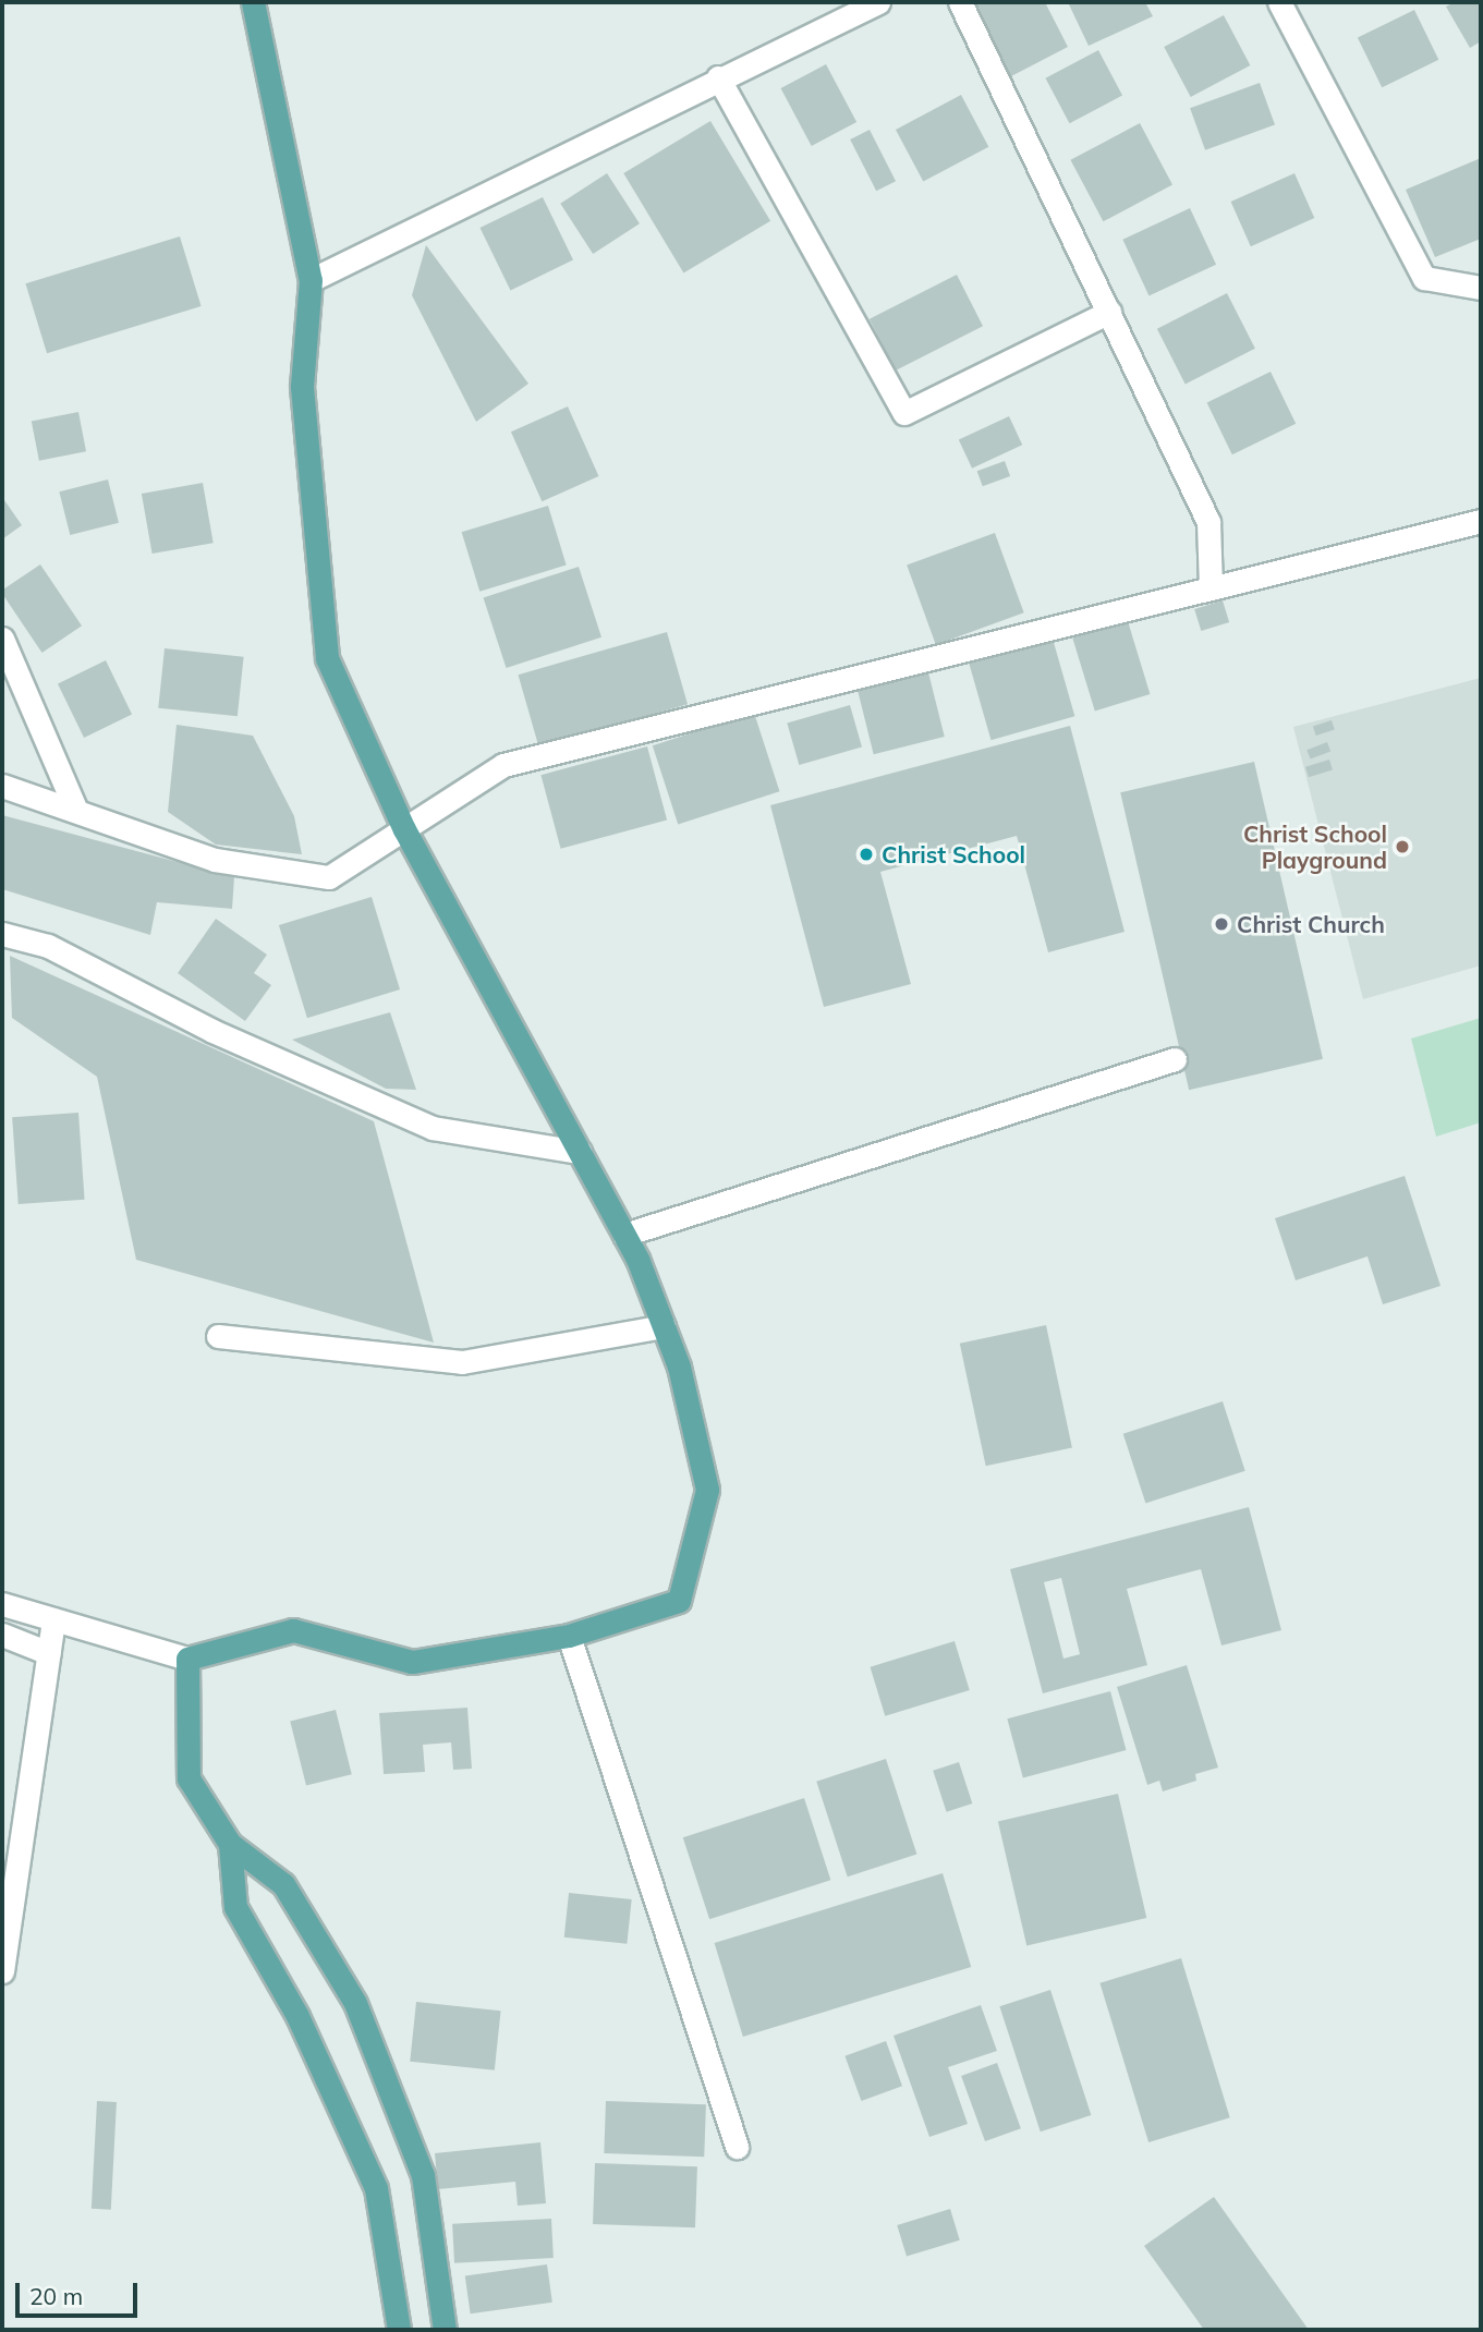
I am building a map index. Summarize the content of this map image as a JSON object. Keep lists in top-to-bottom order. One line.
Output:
{"places":["Christ School Playground","Christ School","Christ Church"],"scale_bar":"20 m"}
